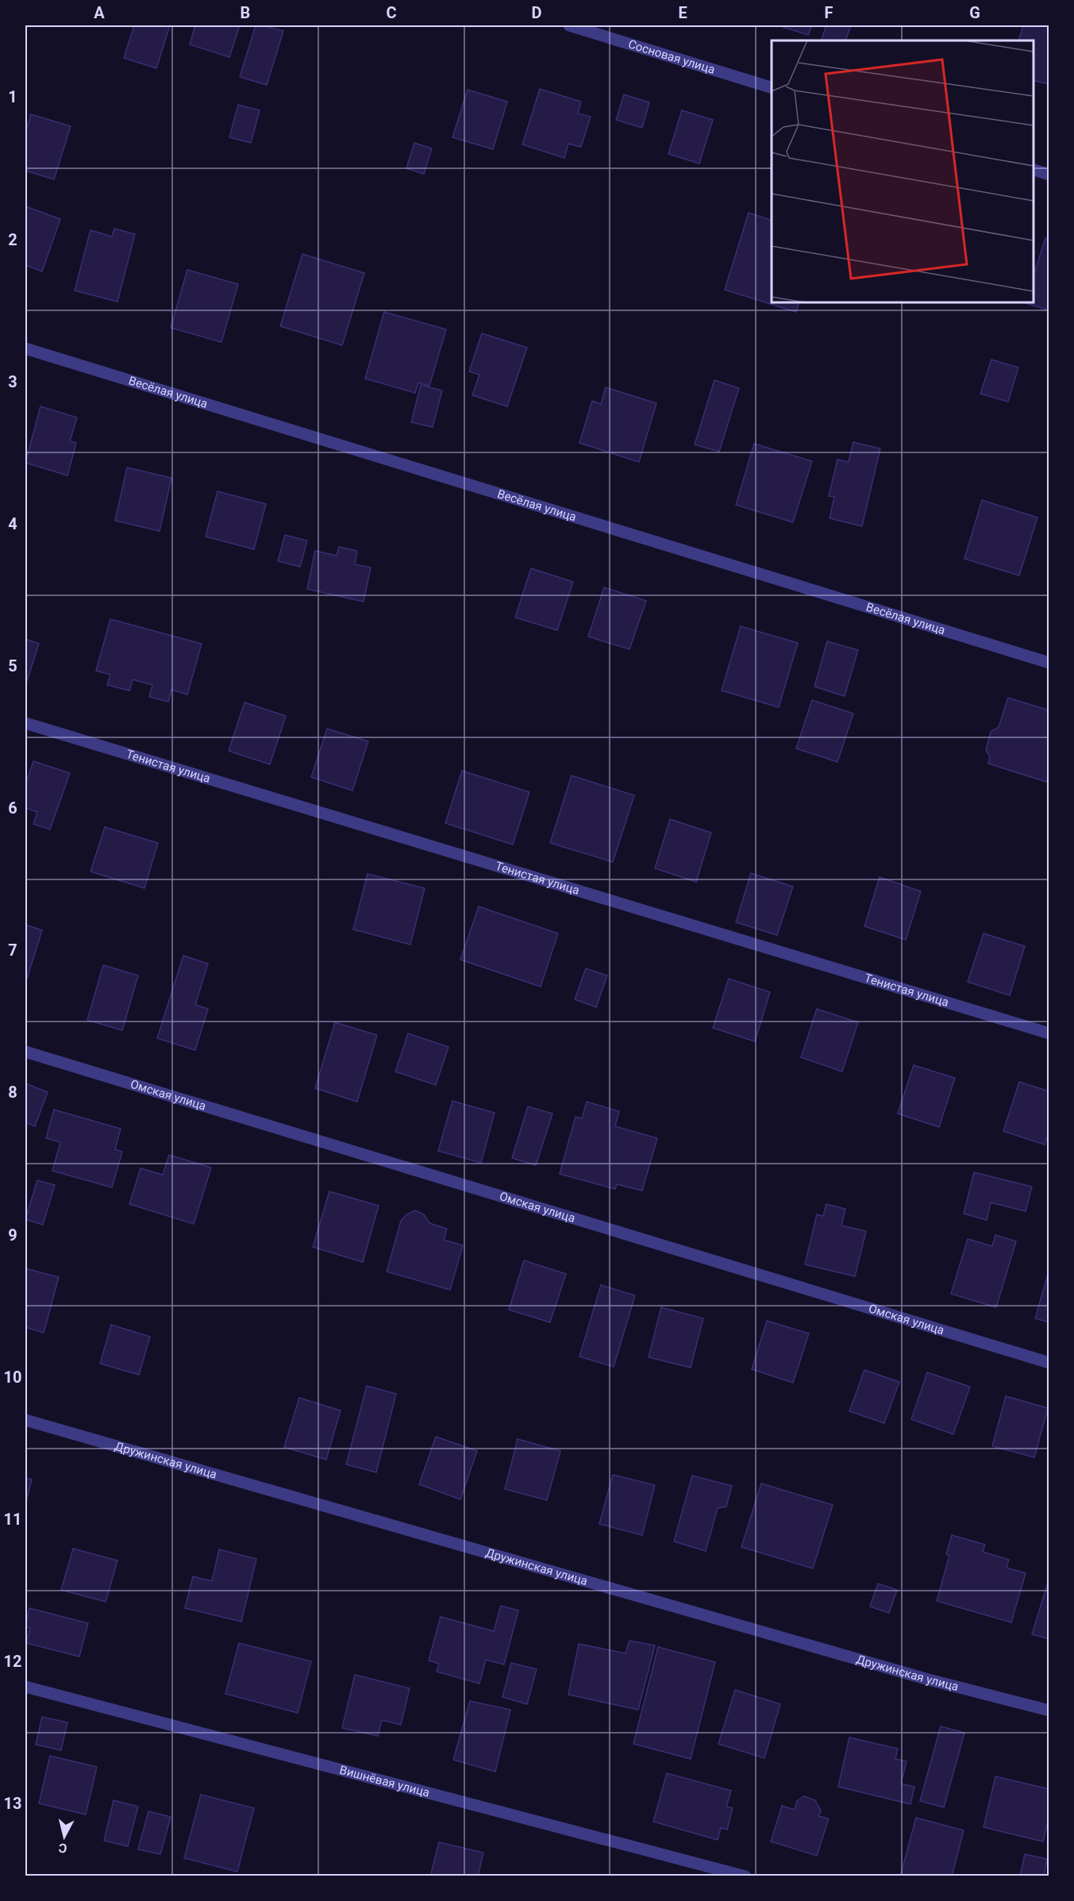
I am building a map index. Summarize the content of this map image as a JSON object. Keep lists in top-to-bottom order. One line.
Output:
{"streets":{"street":["Сосновая улица","Весёлая улица","Тенистая улица","Омская улица","Дружинская улица","Вишнёвая улица"]},"north":"bottom","grid":{"columns":["A","B","C","D","E","F","G"],"rows":["1","2","3","4","5","6","7","8","9","10","11","12","13"]}}
